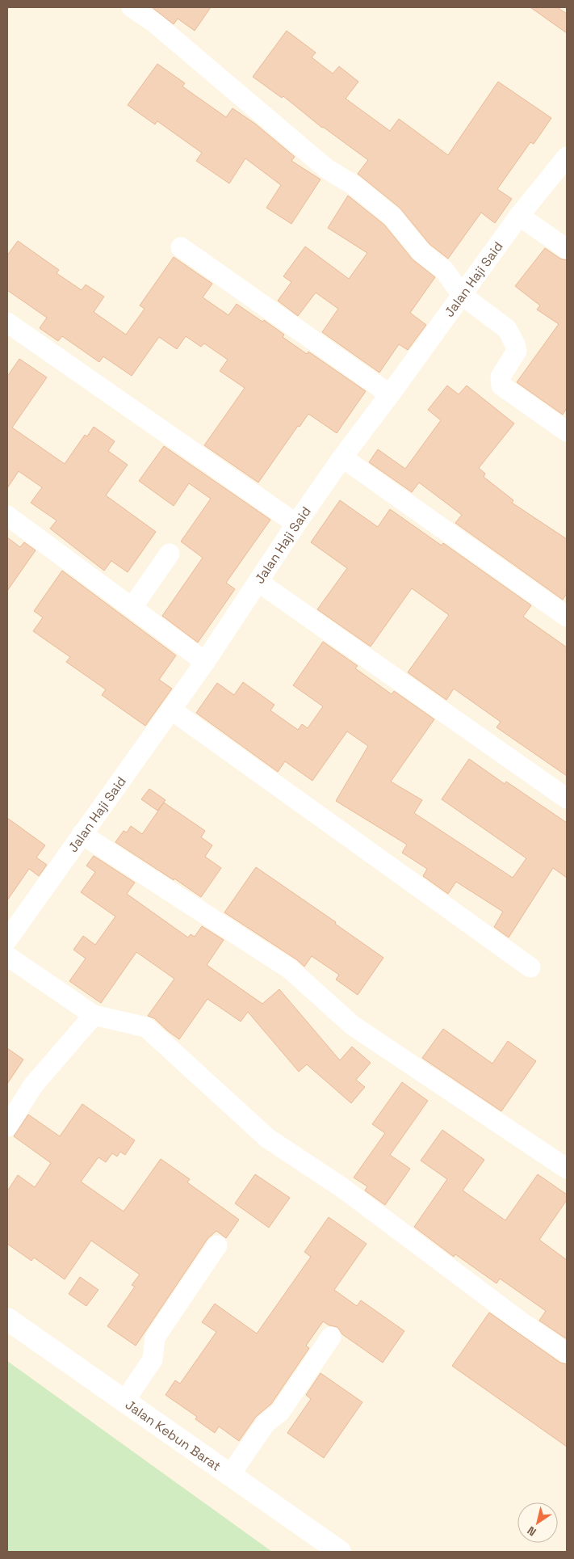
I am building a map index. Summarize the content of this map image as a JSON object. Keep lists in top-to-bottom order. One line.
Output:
{"streets":{"main road":["Jalan Kebun Barat"],"street":["Jalan Haji Said"]},"north":"bottom left"}
